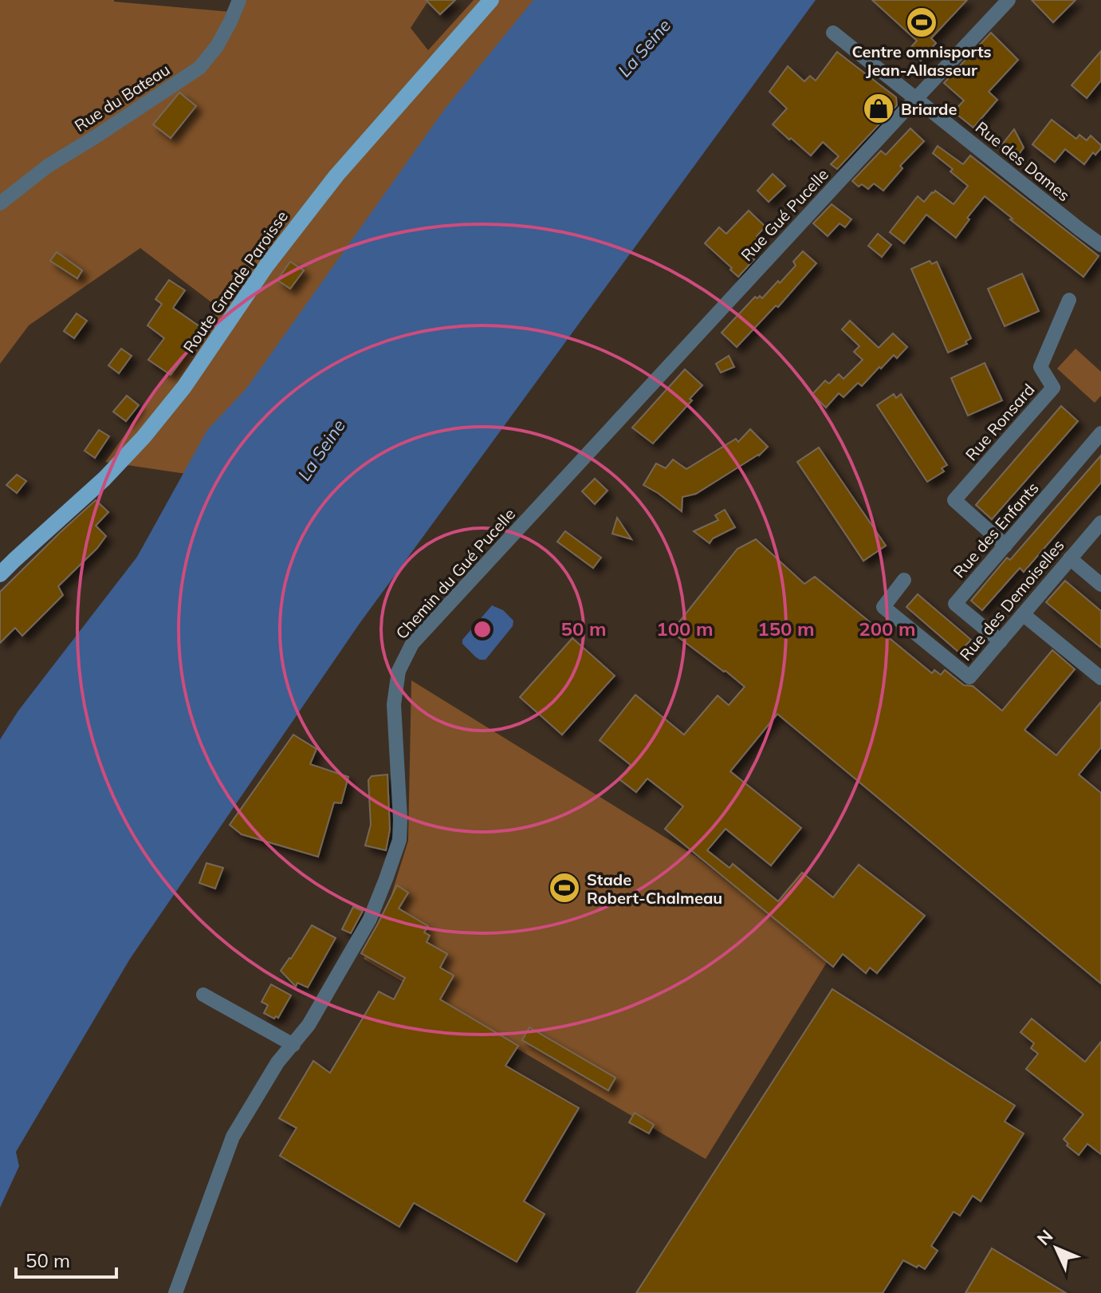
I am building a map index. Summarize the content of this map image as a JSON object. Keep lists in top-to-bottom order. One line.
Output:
{"streets":{"main road":["Route Grande Paroisse"],"street":["Rue du Bateau","Rue des Dames","Rue Gué Pucelle","Rue Ronsard","Rue des Enfants","Chemin du Gué Pucelle","Rue des Demoiselles"]},"crossings":[["Rue des Dames","Rue Gué Pucelle"],["Rue Gué Pucelle","Chemin du Gué Pucelle"],["Rue Ronsard","Rue des Enfants"],["Rue des Enfants","Rue des Demoiselles"]],"water":["La Seine"],"places":{"sports":["Centre omnisports Jean-Allasseur","Stade Robert-Chalmeau"],"shop":["Briarde"]},"scale_bar":"50 m","north":"top left","rings":["50 m","100 m","150 m","200 m"]}
